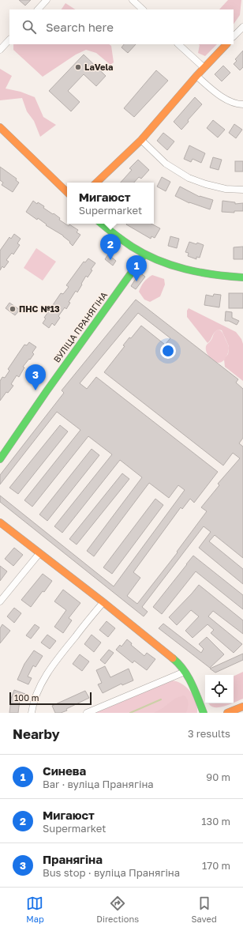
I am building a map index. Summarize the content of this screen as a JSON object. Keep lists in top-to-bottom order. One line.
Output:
{"streets":{"main road":["ВУЛІЦА ПРАНЯГІНА"]},"places":["LaVela","ПНС №13"],"scale_bar":"100 m","page":{"search":"Search here","popup":["Мигаюст","Supermarket"],"pins":["2","1","3"],"scale":"100 m","heading":["Nearby","3 results"],"list":[{"mark":"1","name":"Синева","note":"Bar · вуліца Пранягіна","value":"90 m"},{"mark":"2","name":"Мигаюст","note":"Supermarket","value":"130 m"},{"mark":"3","name":"Пранягіна","note":"Bus stop · вуліца Пранягіна","value":"170 m"}],"nav":["Map","Directions","Saved"]}}
